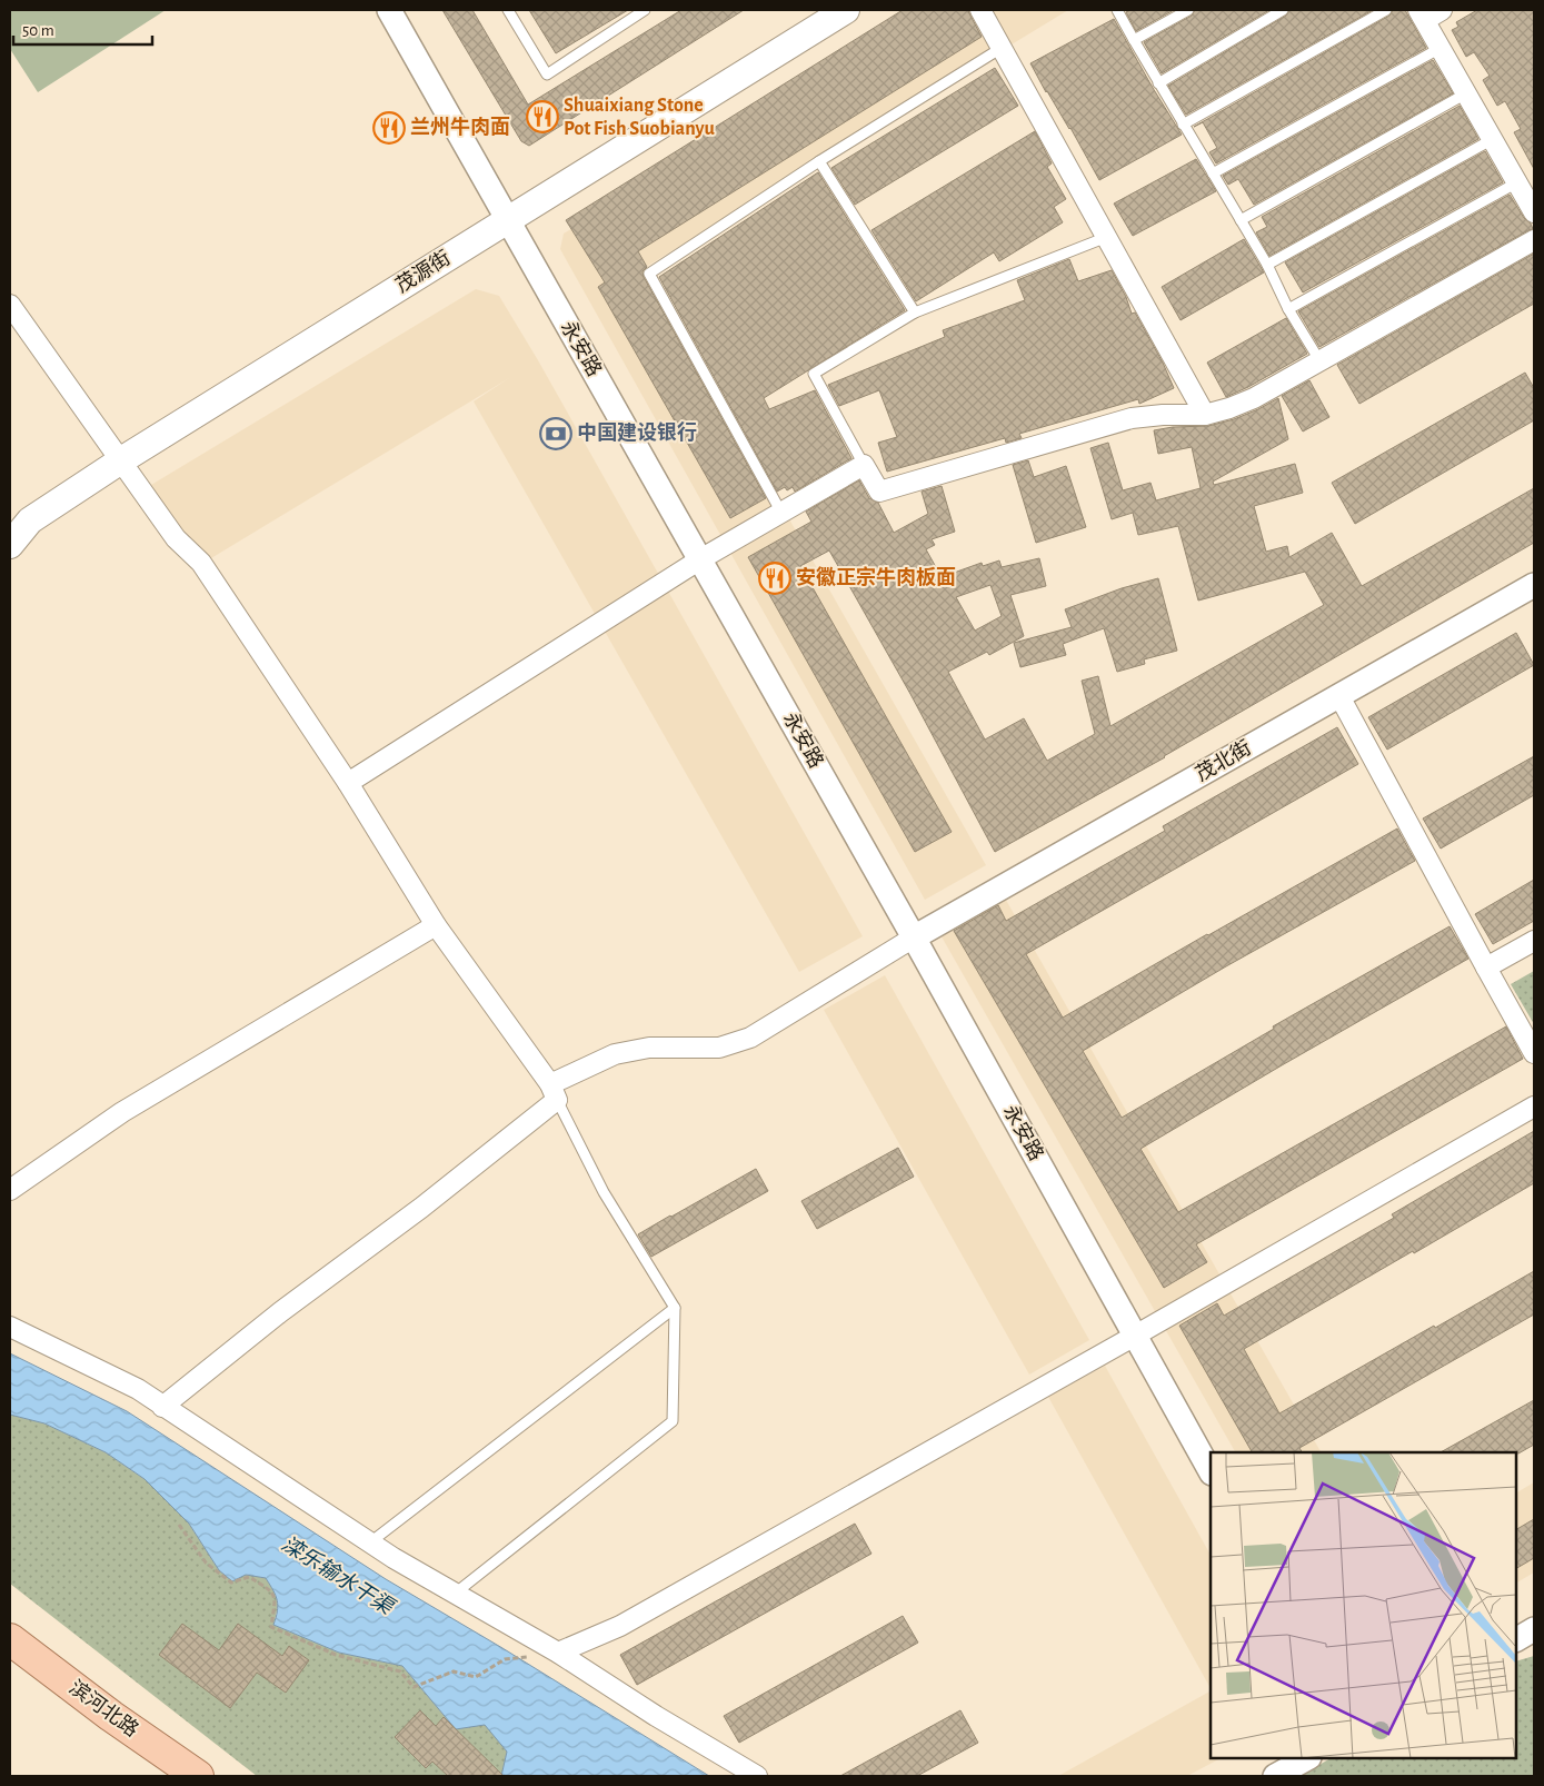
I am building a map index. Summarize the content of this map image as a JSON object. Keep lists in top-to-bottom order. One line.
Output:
{"streets":{"main road":["茂源街","滨河北路"],"street":["永安路","茂北街"]},"crossings":[["茂源街","永安路"],["永安路","茂北街"]],"water":["滦乐输水干渠"],"places":{"restaurant":["Shuaixiang Stone Pot Fish Suobianyu","兰州牛肉面","安徽正宗牛肉板面"],"bank":["中国建设银行"]},"scale_bar":"50 m"}
